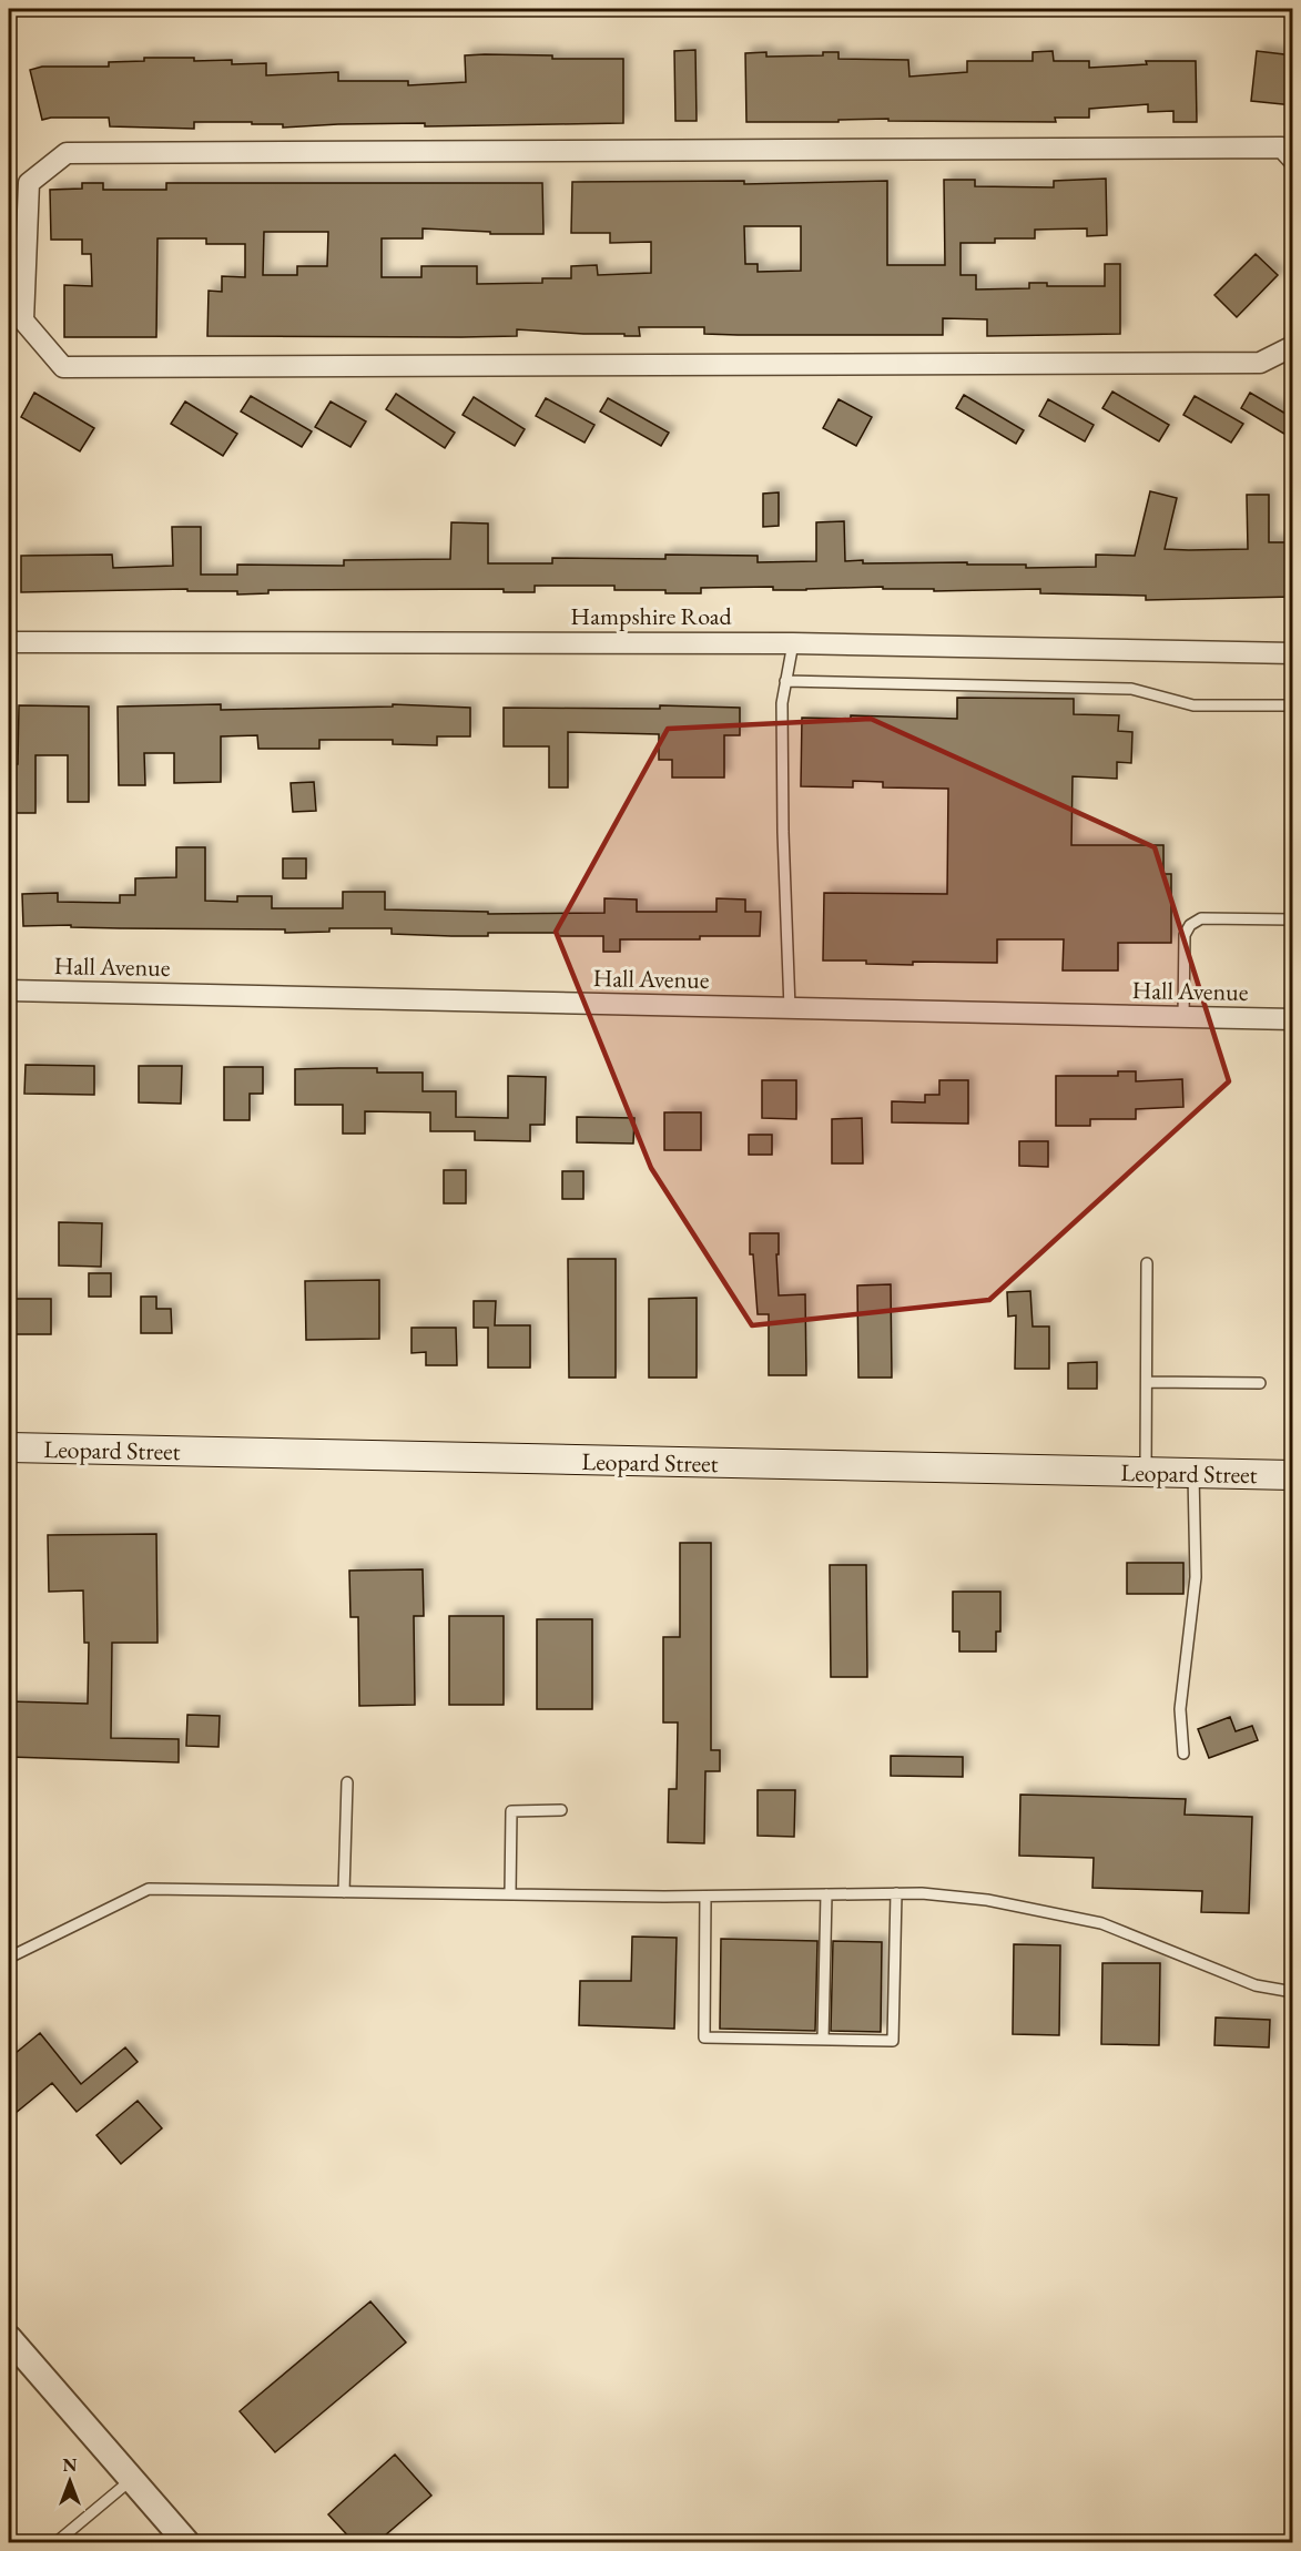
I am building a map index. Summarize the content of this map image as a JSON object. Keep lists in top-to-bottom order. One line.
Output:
{"streets":{"main road":["Leopard Street"],"street":["Hampshire Road","Hall Avenue"]},"north":"top"}
